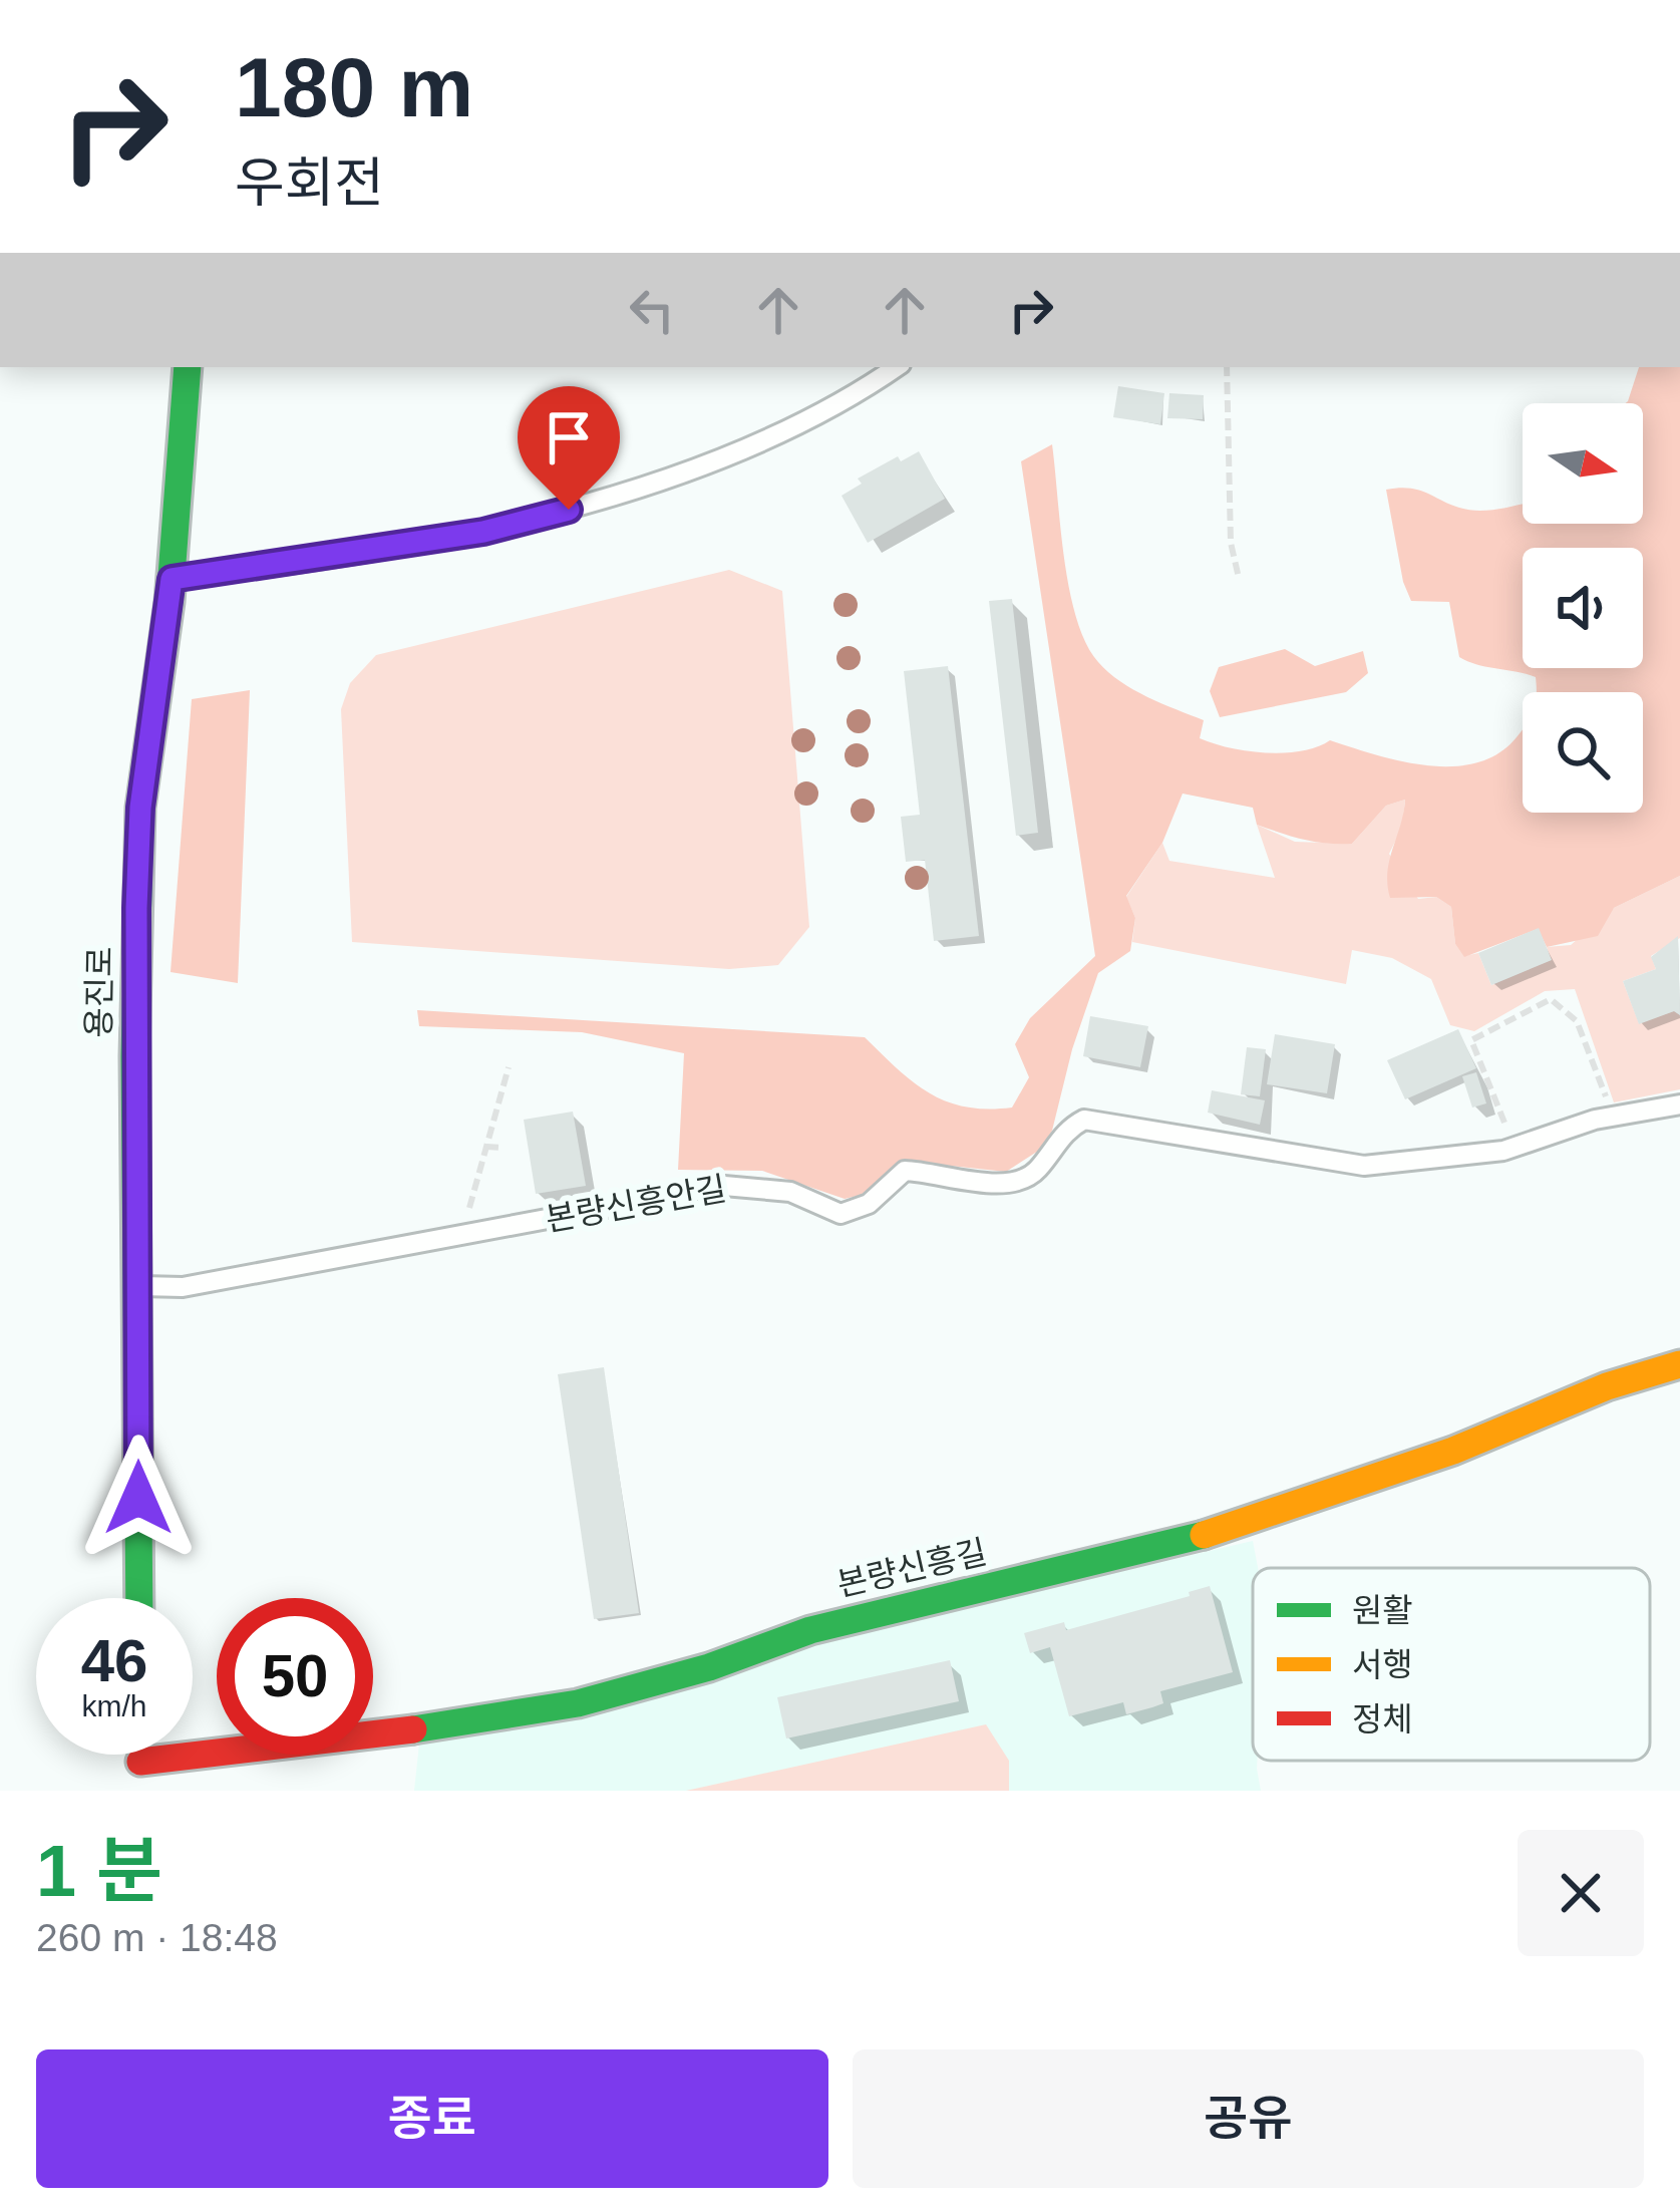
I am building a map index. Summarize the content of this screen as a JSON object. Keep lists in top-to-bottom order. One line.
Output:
{"streets":{"street":["용진로","본량신흥길"],"lane":["본량신흥안길"]},"crossings":[["용진로","본량신흥안길"]],"legend":["원활","서행","정체"],"north":"right","page":{"turn":["180 m","우회전"],"speed":"46 km/h","limit":"50","heading":["1 분","260 m · 18:48"],"buttons":["종료","공유"]}}
